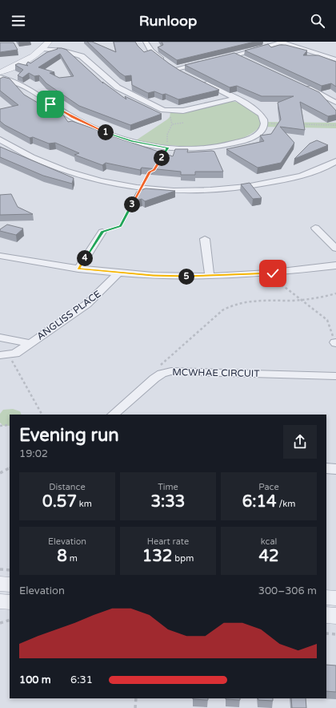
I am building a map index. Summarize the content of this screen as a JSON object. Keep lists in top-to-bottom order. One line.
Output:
{"streets":{"street":["ANGLISS PLACE","MCWHAE CIRCUIT"]},"page":{"header":"Runloop","pins":["1","2","3","4","5"],"heading":["Evening run","19:02"],"stats":[["Distance","0.57 km"],["Time","3:33"],["Pace","6:14 /km"],["Elevation","8 m"],["Heart rate","132 bpm"],["kcal","42"]],"chart":["Elevation","300–306 m"],"list":[{"name":"100 m","note":"6:31"}]}}
